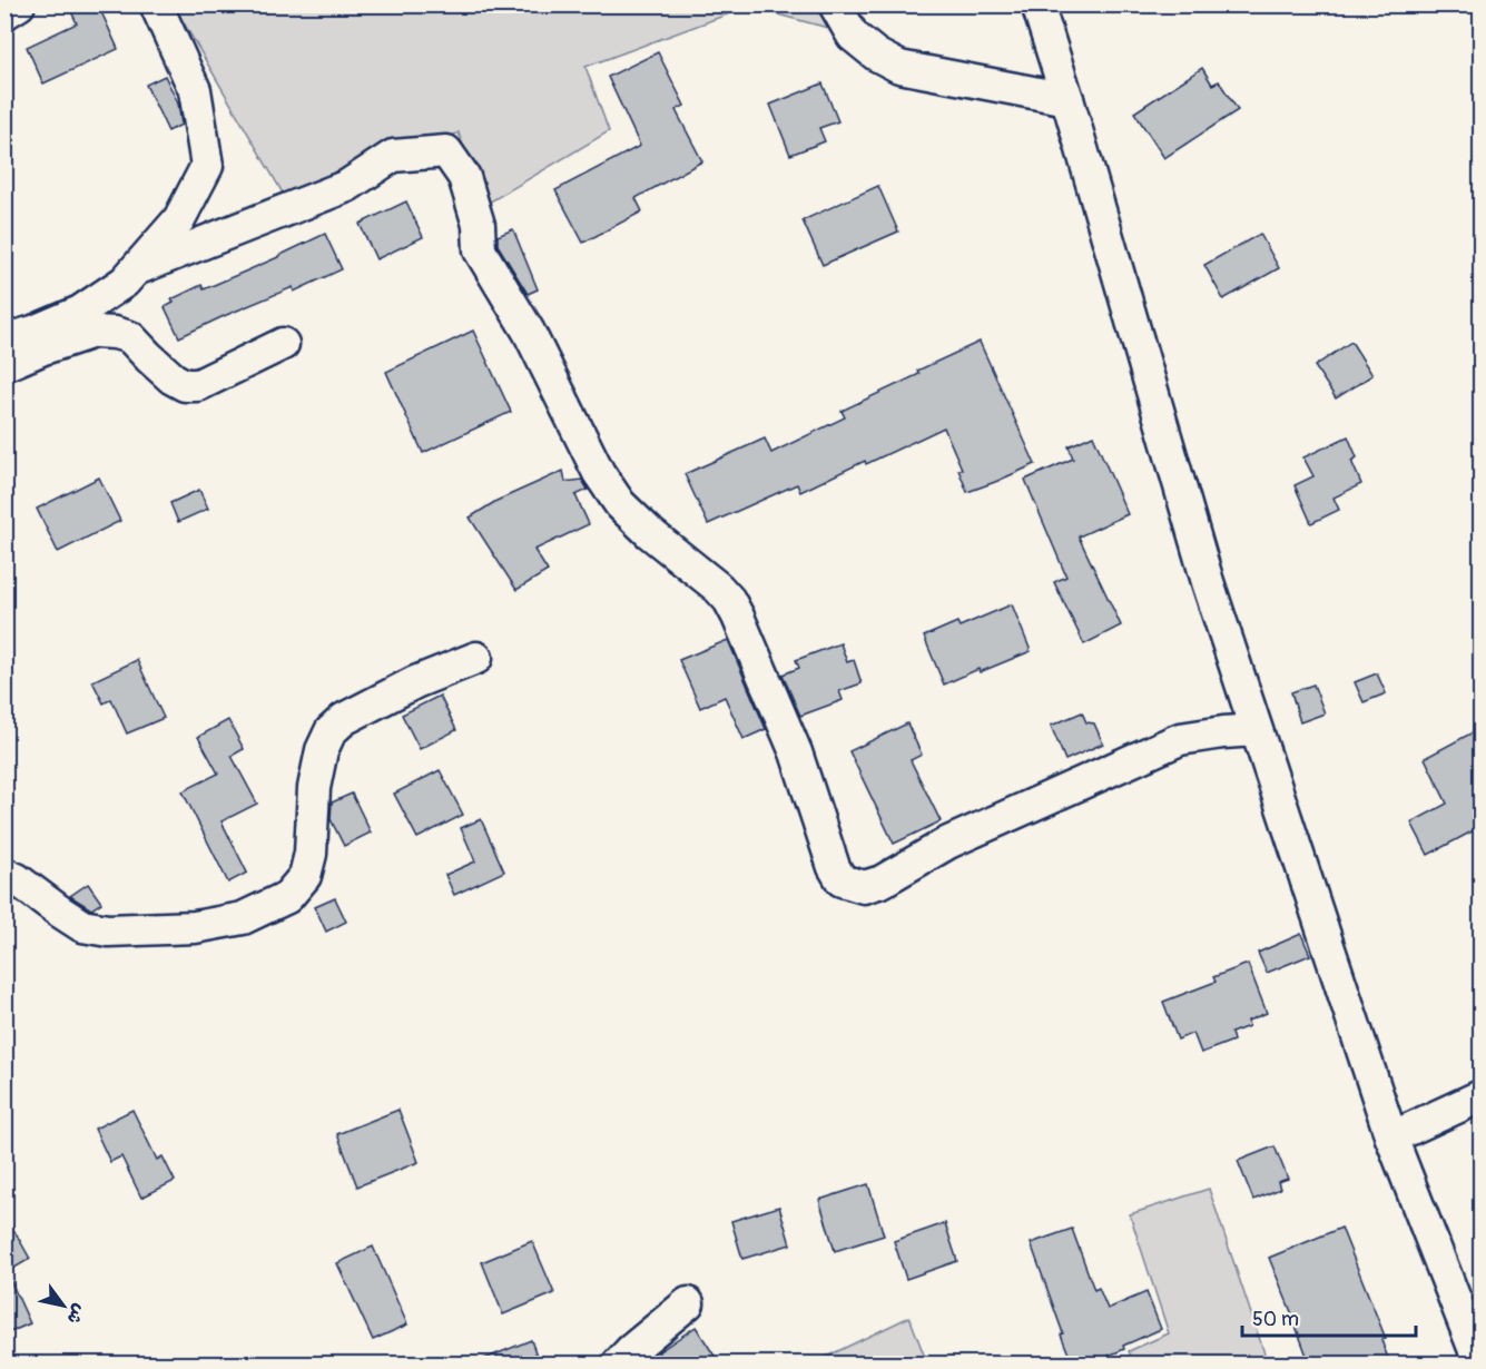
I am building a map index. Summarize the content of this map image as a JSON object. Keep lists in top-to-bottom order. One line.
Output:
{"scale_bar":"50 m","north":"bottom right"}
